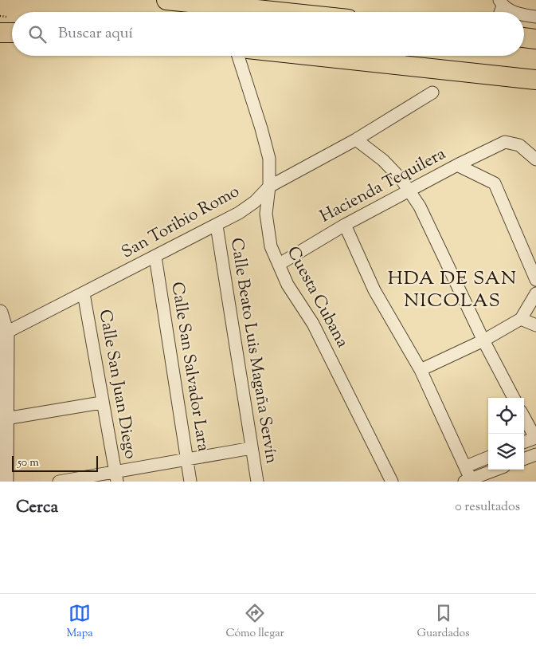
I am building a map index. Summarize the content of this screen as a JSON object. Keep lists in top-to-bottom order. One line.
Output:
{"streets":{"street":["Hacienda Tequilera","San Toribio Romo","Cuesta Cubana","Calle Beato Luis Magaña Servín","Calle San Salvador Lara","Calle San Juan Diego"]},"crossings":[["Hacienda Tequilera","Cuesta Cubana"],["San Toribio Romo","Cuesta Cubana"],["San Toribio Romo","Calle Beato Luis Magaña Servín"],["San Toribio Romo","Calle San Salvador Lara"],["San Toribio Romo","Calle San Juan Diego"]],"districts":["HDA DE SAN NICOLAS"],"scale_bar":"50 m","page":{"search":"Buscar aquí","scale":"50 m","heading":["Cerca","0 resultados"],"nav":["Mapa","Cómo llegar","Guardados"]}}
